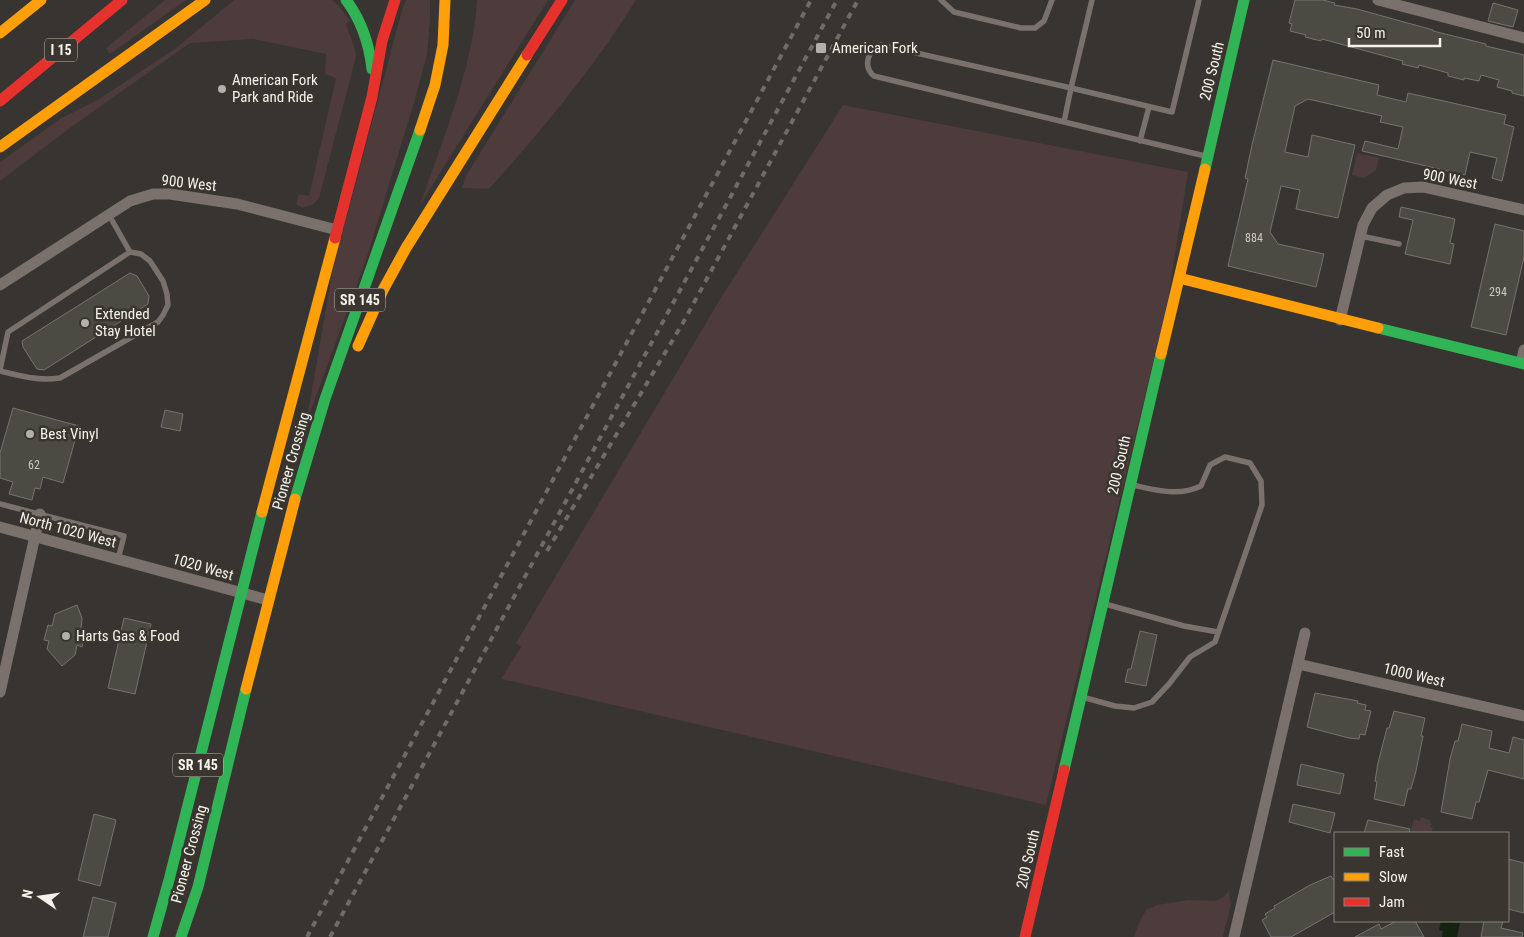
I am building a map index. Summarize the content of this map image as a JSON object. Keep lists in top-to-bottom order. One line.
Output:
{"streets":{"main road":["I 15","200 South","SR 145","Pioneer Crossing"],"street":["900 West","North 1020 West","1020 West","1000 West"]},"crossings":[["900 West","Pioneer Crossing"],["Pioneer Crossing","1020 West"],["North 1020 West","1020 West"]],"places":{"transit":["American Fork"],"other":["American Fork Park and Ride","Extended Stay Hotel","Best Vinyl","Harts Gas & Food"]},"house_numbers":["884","294","62"],"legend":["Fast","Slow","Jam"],"scale_bar":"50 m","north":"left"}
